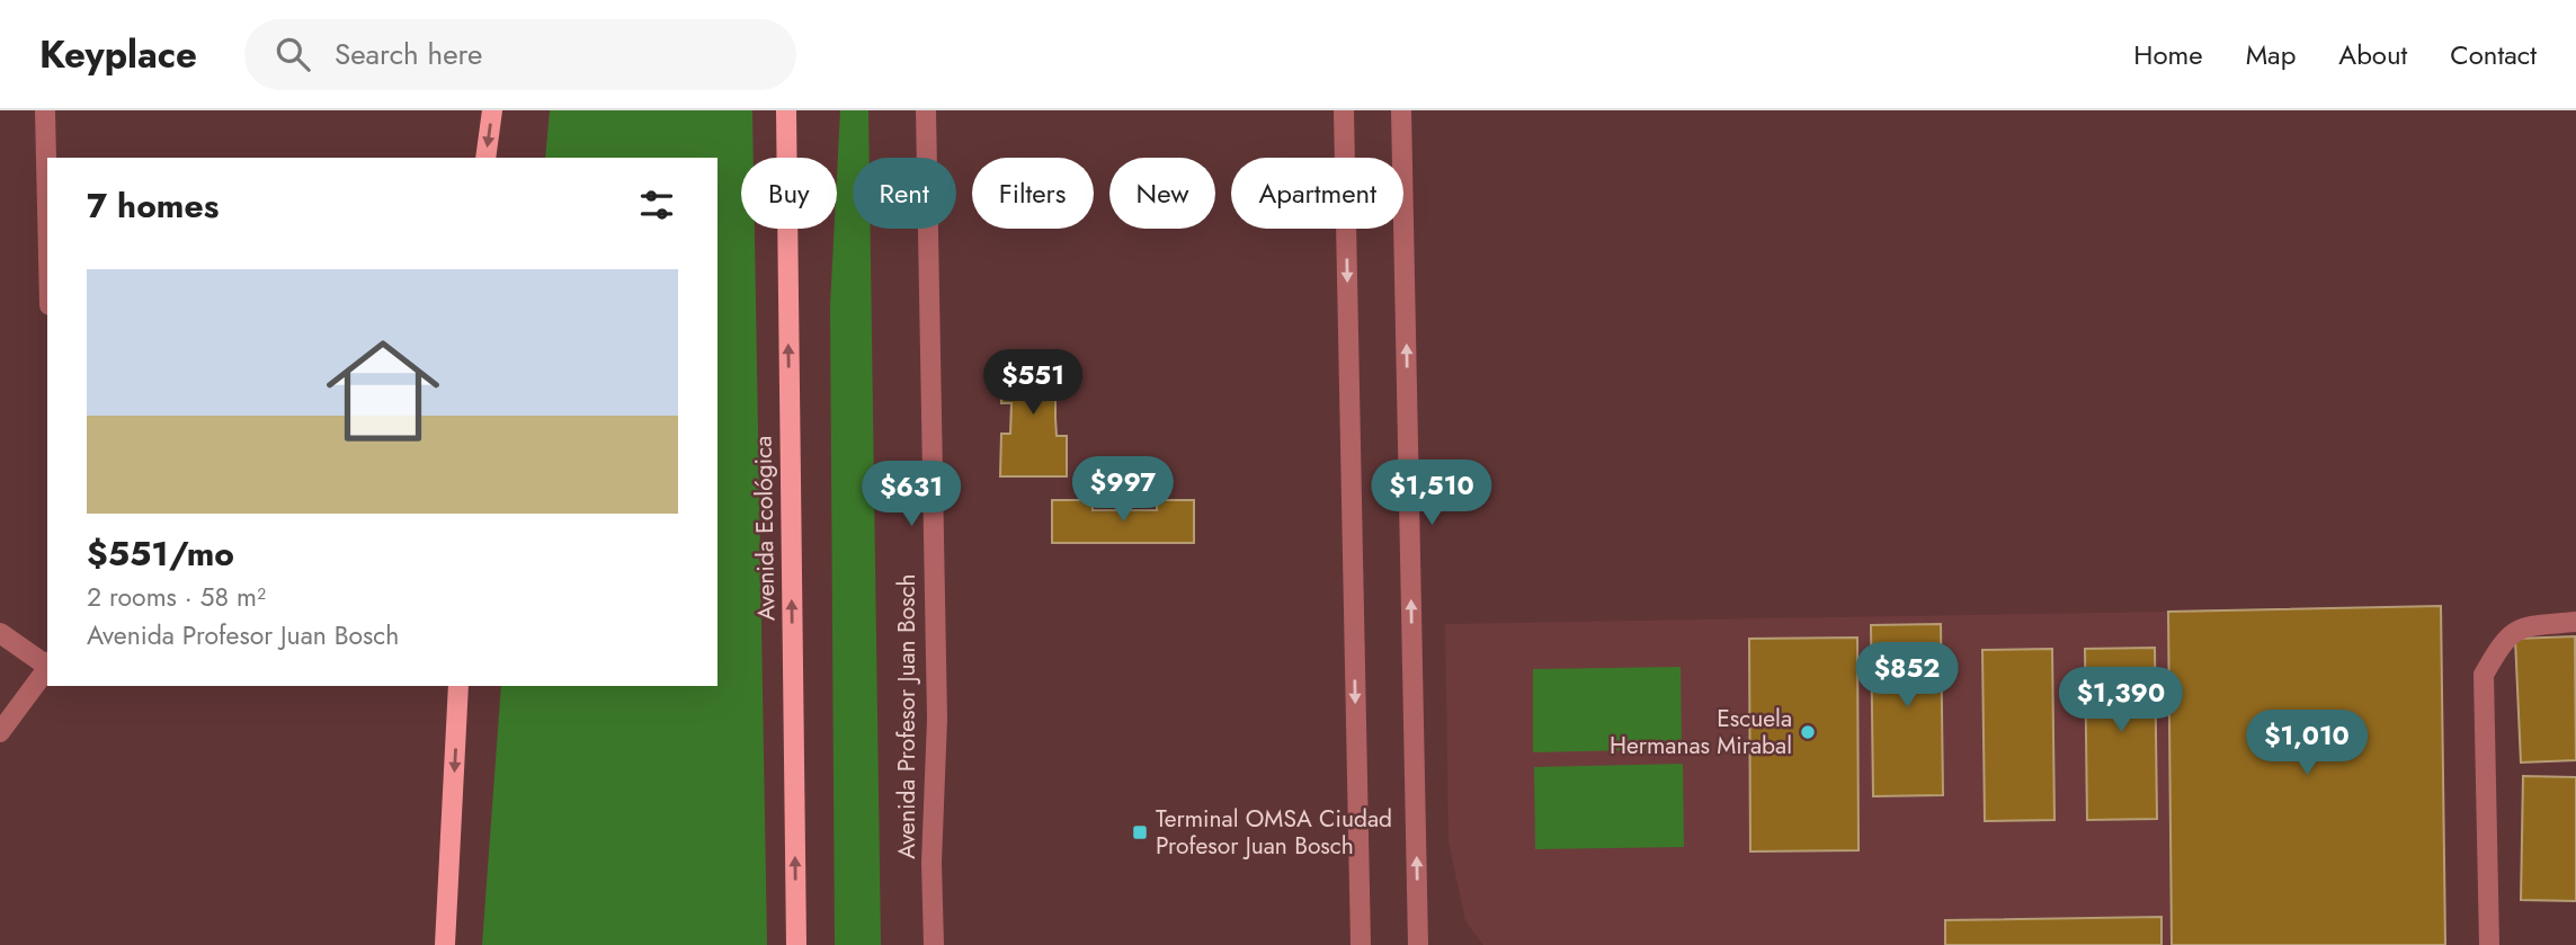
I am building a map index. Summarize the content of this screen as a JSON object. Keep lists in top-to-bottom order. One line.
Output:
{"streets":{"main road":["Avenida Ecológica"],"street":["Avenida Profesor Juan Bosch"]},"one_way":["Avenida Ecológica"],"places":{"other":["Escuela Hermanas Mirabal"],"transit":["Terminal OMSA Ciudad Profesor Juan Bosch"]},"page":{"header":"Keyplace","search":"Search here","nav":["Home","Map","About","Contact"],"chip":["Buy","Rent","Filters","New","Apartment"],"heading":"7 homes","list":[{"name":"$551/mo","note":"2 rooms · 58 m² · Avenida Profesor Juan Bosch"}],"price":["$551","$997","$1,510","$631","$852","$1,390","$1,010"]}}
